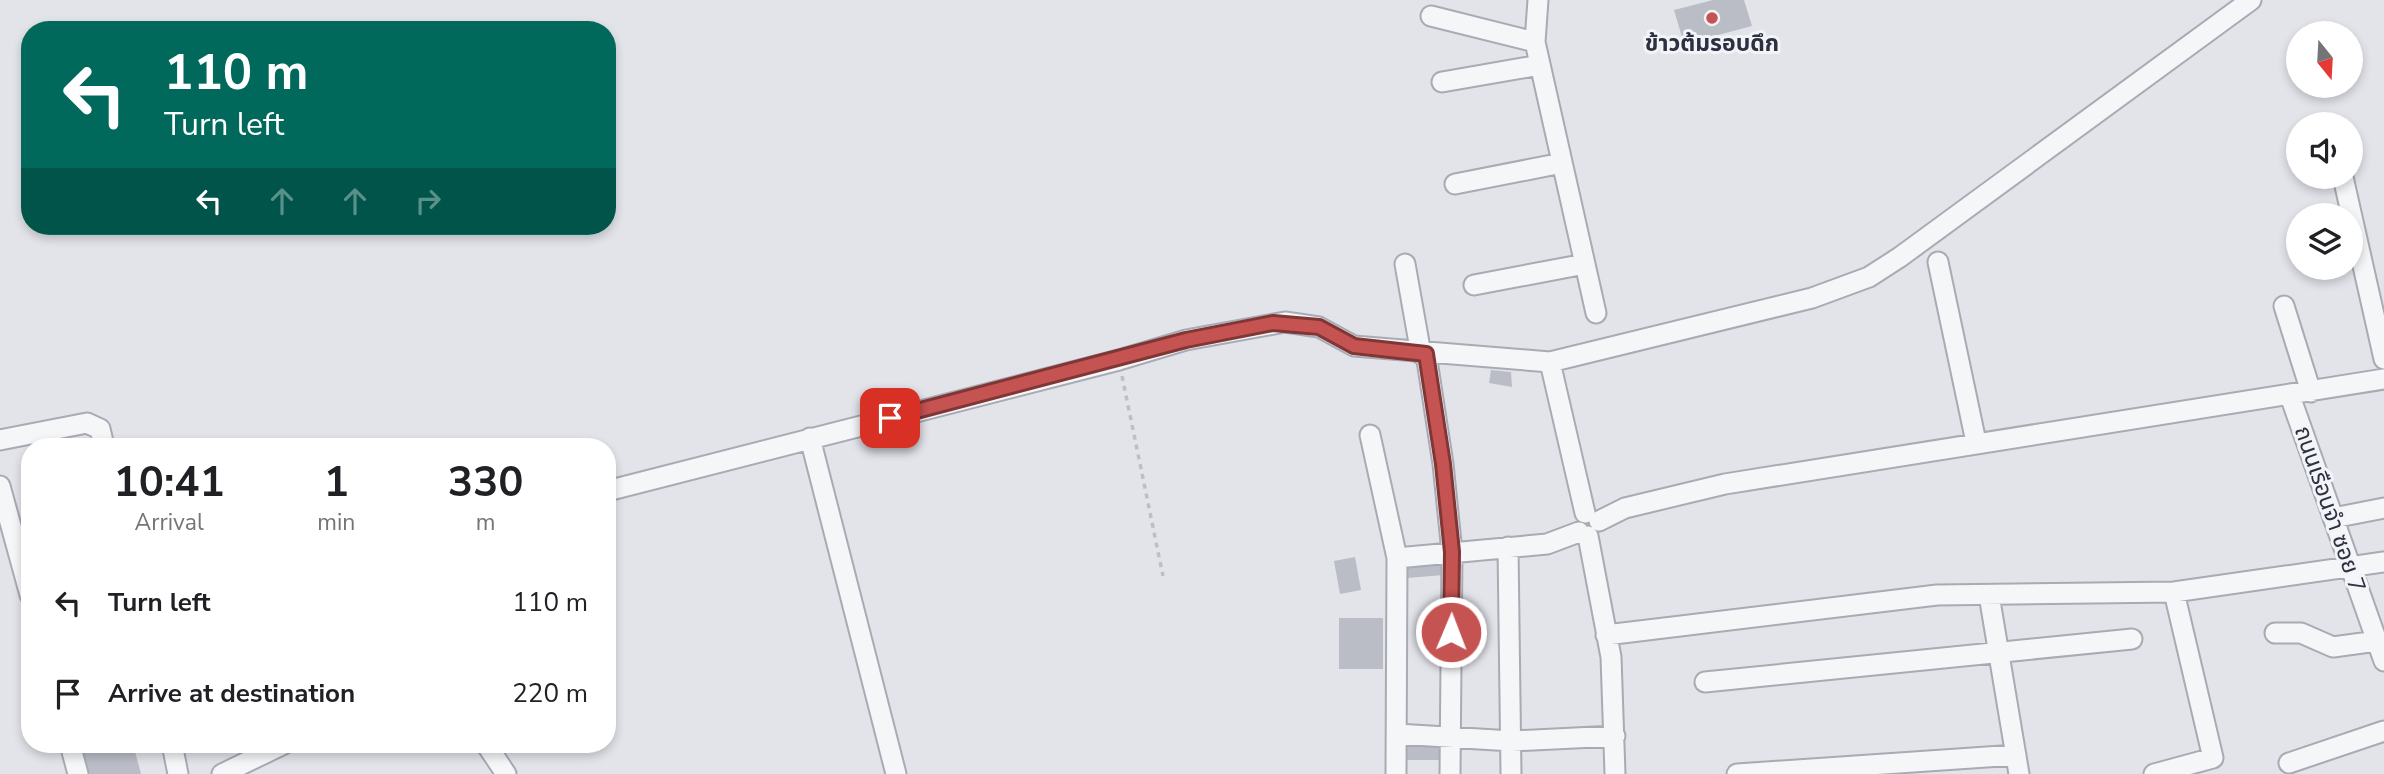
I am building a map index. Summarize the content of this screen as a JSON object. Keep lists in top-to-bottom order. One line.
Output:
{"streets":{"street":["ถนนเรือนจำ ซอย 7"]},"places":["ข้าวต้มรอบดึก"],"north":"bottom","page":{"turn":["110 m","Turn left"],"eta":["10:41","Arrival","1","min","330","m"],"list":[{"name":"Turn left","value":"110 m"},{"name":"Arrive at destination","value":"220 m"}]}}
